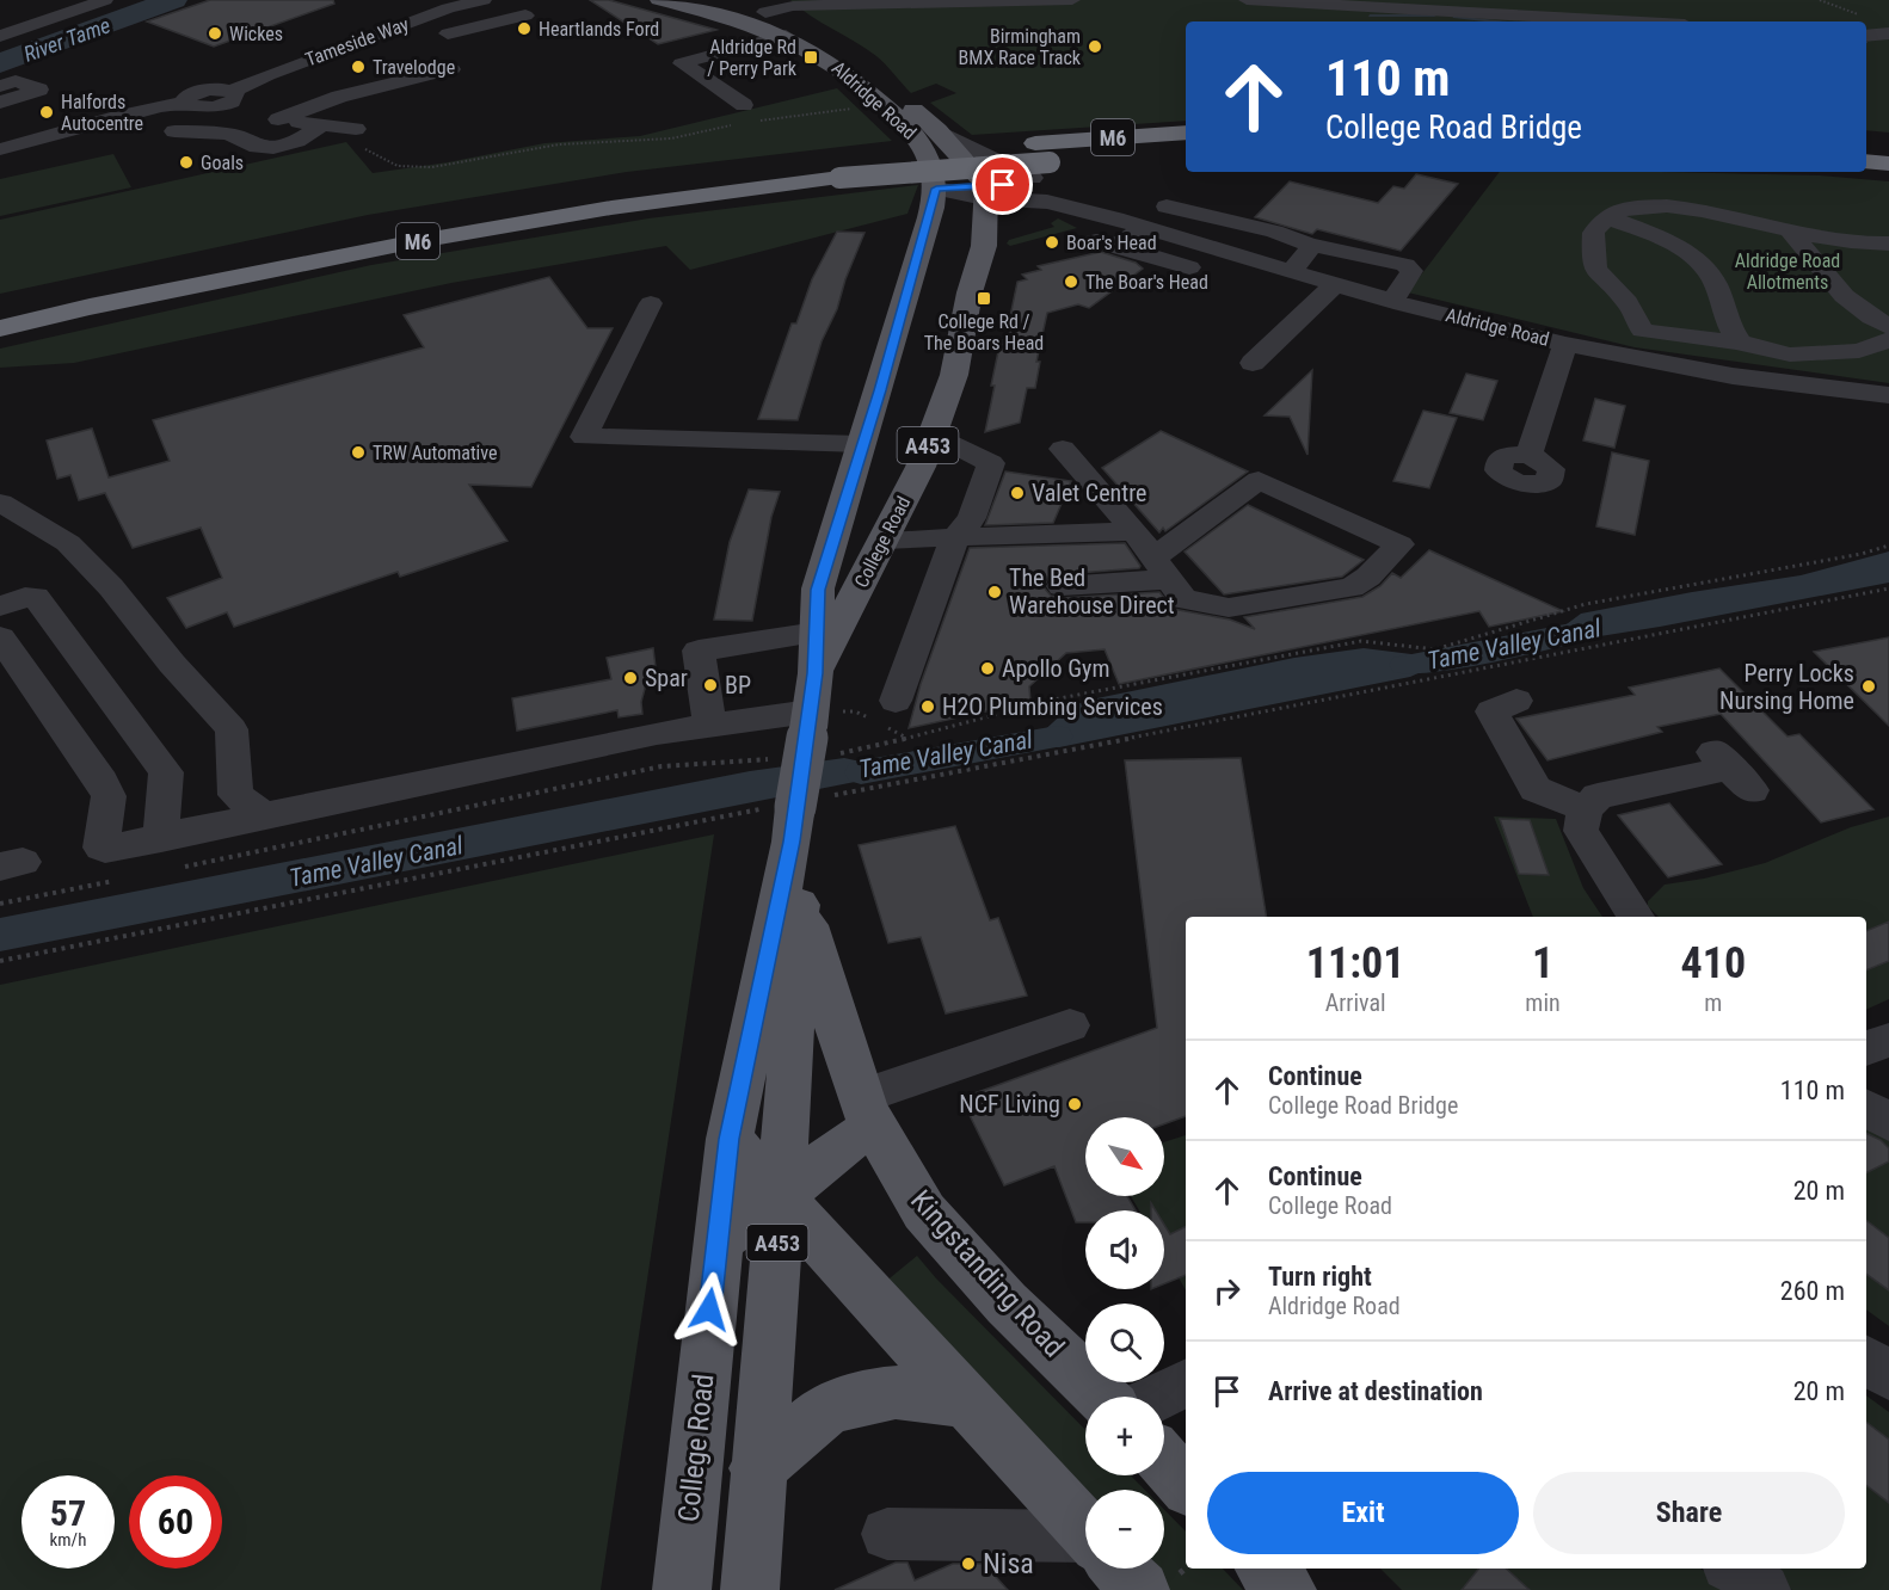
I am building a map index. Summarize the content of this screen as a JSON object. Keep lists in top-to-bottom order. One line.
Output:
{"streets":{"highway":["M6"],"main road":["Aldridge Road","A453","College Road","Kingstanding Road"],"street":["Tameside Way"]},"crossings":[["Aldridge Road","College Road"],["A453","College Road"],["A453","Kingstanding Road"]],"water":["River Tame","Tame Valley Canal"],"parks":["Aldridge Road Allotments"],"places":{"other":["Heartlands Ford","Wickes","Birmingham BMX Race Track","Travelodge","Halfords Autocentre","Goals","Boar's Head","The Boar's Head","TRW Automative","Valet Centre","The Bed Warehouse Direct","Apollo Gym","Spar","BP","Perry Locks Nursing Home","H2O Plumbing Services","NCF Living","Nisa"],"transit":["Aldridge Rd / Perry Park","College Rd / The Boars Head"]},"north":"bottom right","page":{"turn":["110 m","College Road Bridge"],"eta":["11:01","Arrival","1","min","410","m"],"list":[{"name":"Continue","note":"College Road Bridge","value":"110 m"},{"name":"Continue","note":"College Road","value":"20 m"},{"name":"Turn right","note":"Aldridge Road","value":"260 m"},{"name":"Arrive at destination","value":"20 m"}],"map_buttons":["+","−"],"buttons":["Exit","Share"],"speed":"57 km/h","limit":"60"}}
